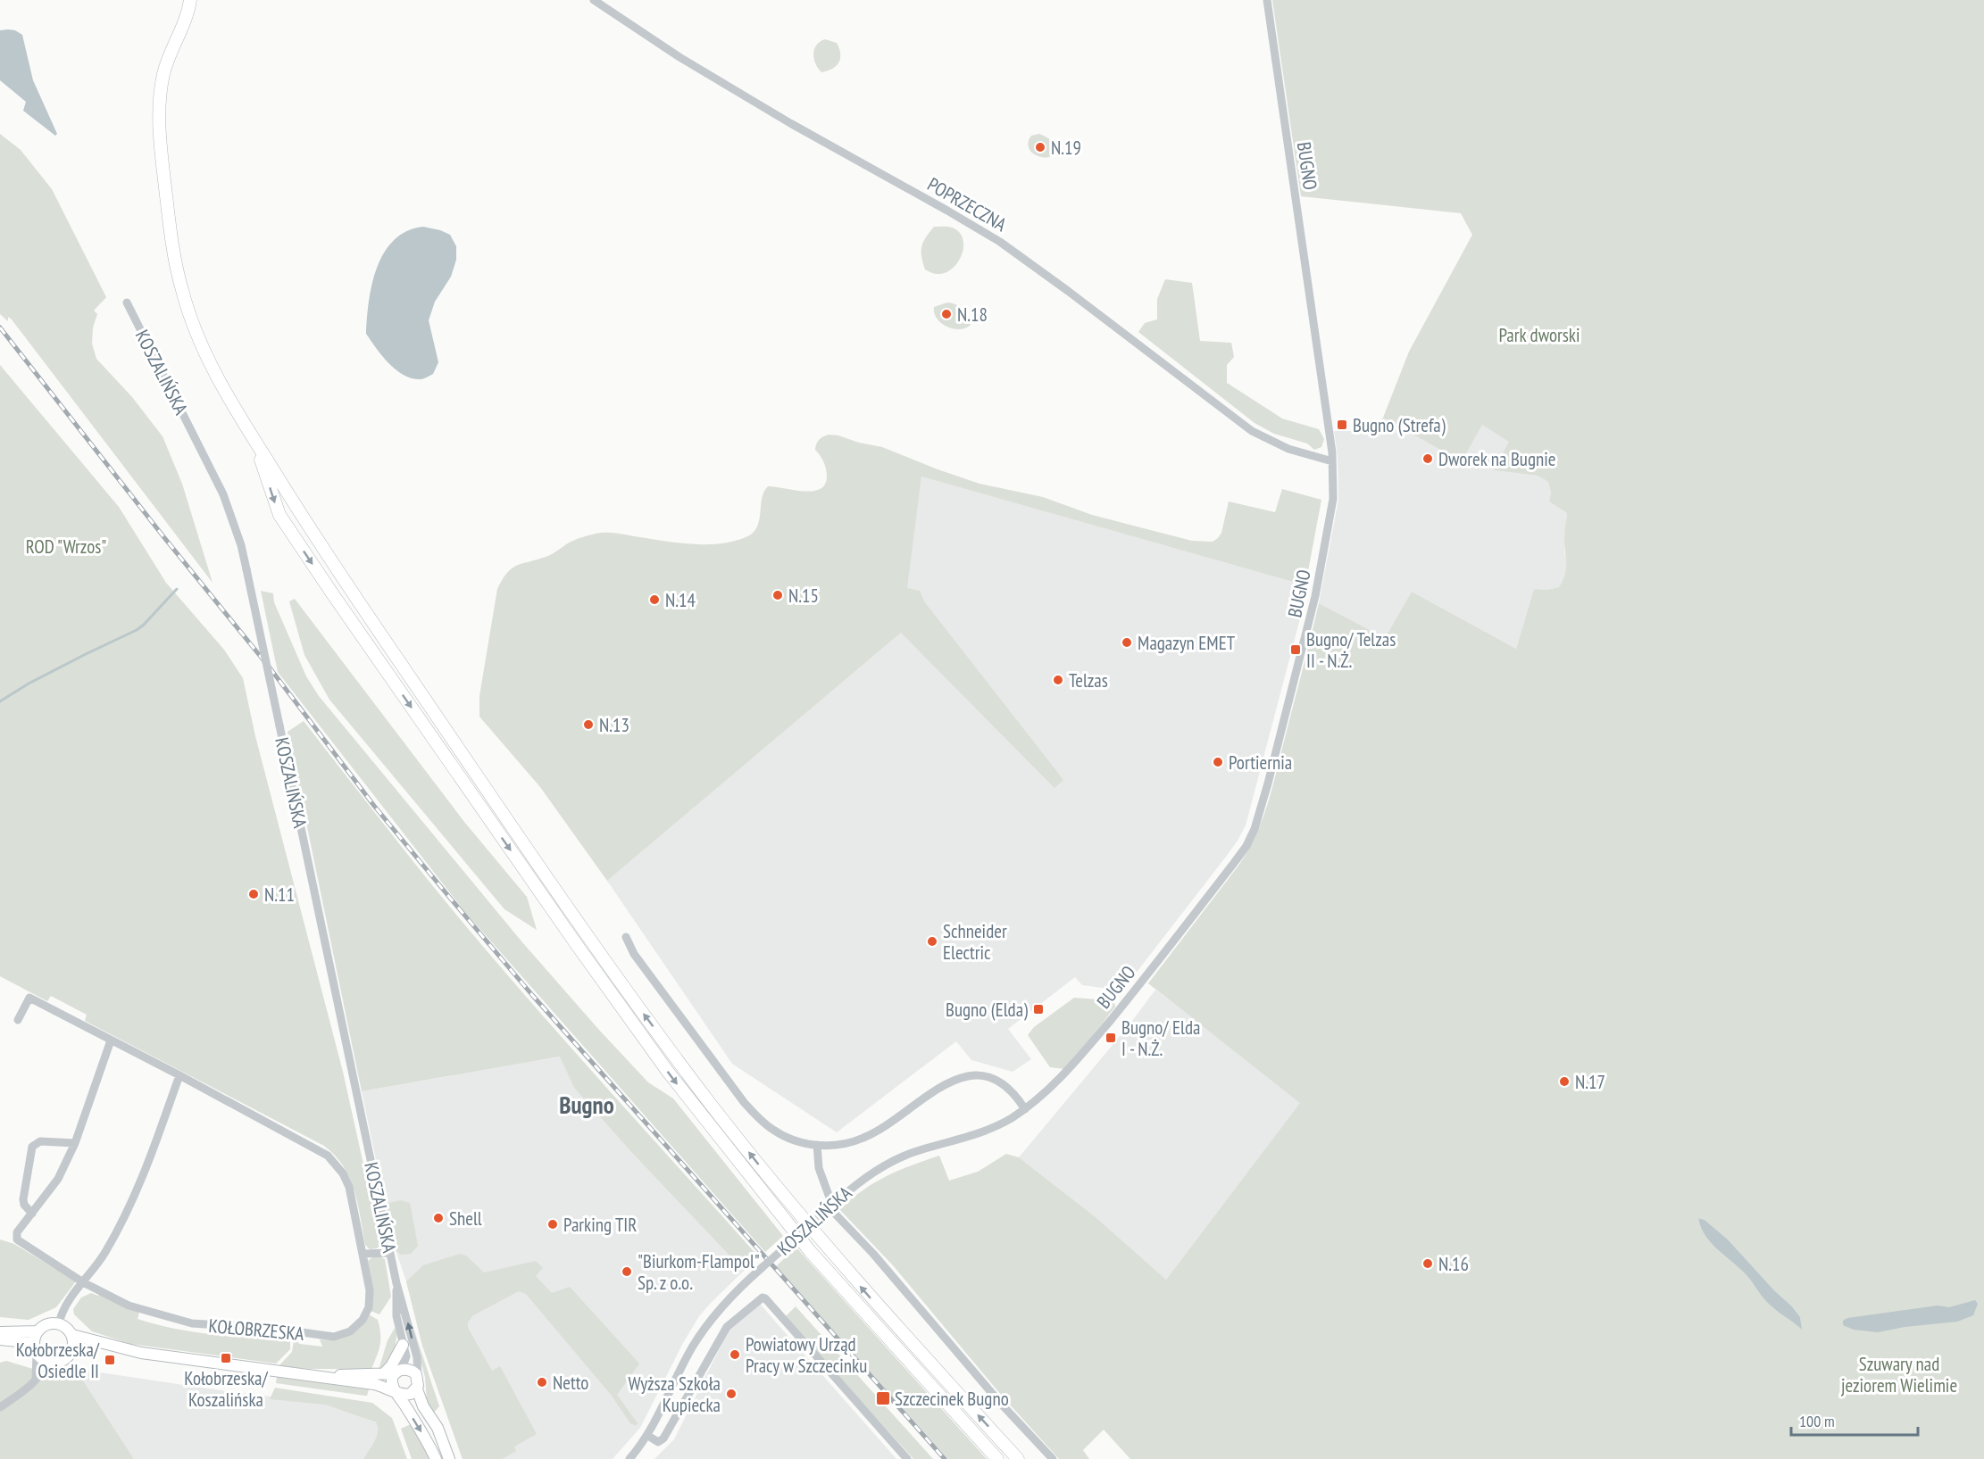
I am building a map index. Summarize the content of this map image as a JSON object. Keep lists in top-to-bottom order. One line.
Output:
{"streets":{"main road":["KOSZALIŃSKA","KOŁOBRZESKA"],"street":["BUGNO","POPRZECZNA"]},"crossings":[["BUGNO","POPRZECZNA"],["BUGNO","KOSZALIŃSKA"],["KOSZALIŃSKA","KOŁOBRZESKA"]],"districts":["Bugno"],"parks":["Park dworski","ROD \"Wrzos\"","Szuwary nad jeziorem Wielimie"],"places":{"other":["N.19","N.18","Dworek na Bugnie","N.15","N.14","Magazyn EMET","Telzas","N.13","Portiernia","N.11","Schneider Electric","N.17","Shell","Parking TIR","N.16","\"Biurkom-Flampol\" Sp. z o.o.","Powiatowy Urząd Pracy w Szczecinku","Netto","Wyższa Szkoła Kupiecka"],"transit":["Bugno (Strefa)","Bugno/ Telzas II - N.Ż.","Bugno (Elda)","Bugno/ Elda I - N.Ż.","Kołobrzeska/ Koszalińska","Kołobrzeska/ Osiedle II","Szczecinek Bugno"]},"scale_bar":"100 m"}
